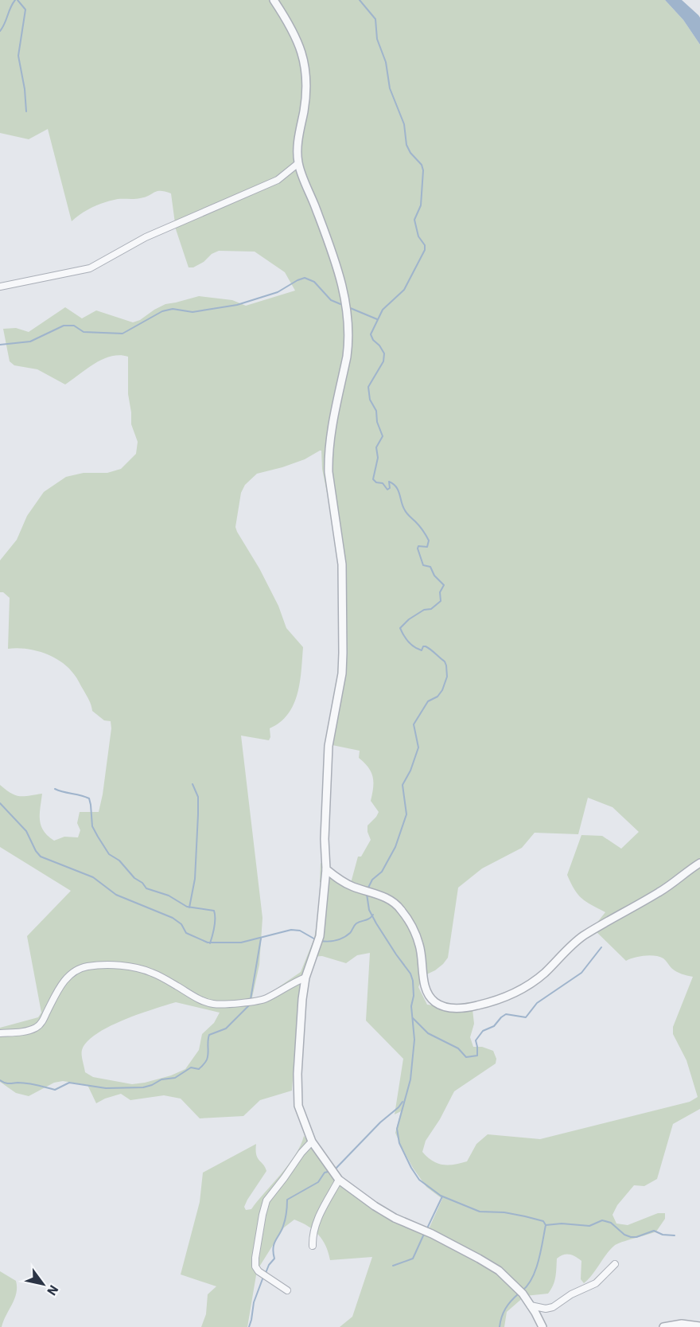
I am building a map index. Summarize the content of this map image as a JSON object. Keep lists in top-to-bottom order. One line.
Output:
{"north":"bottom right"}
